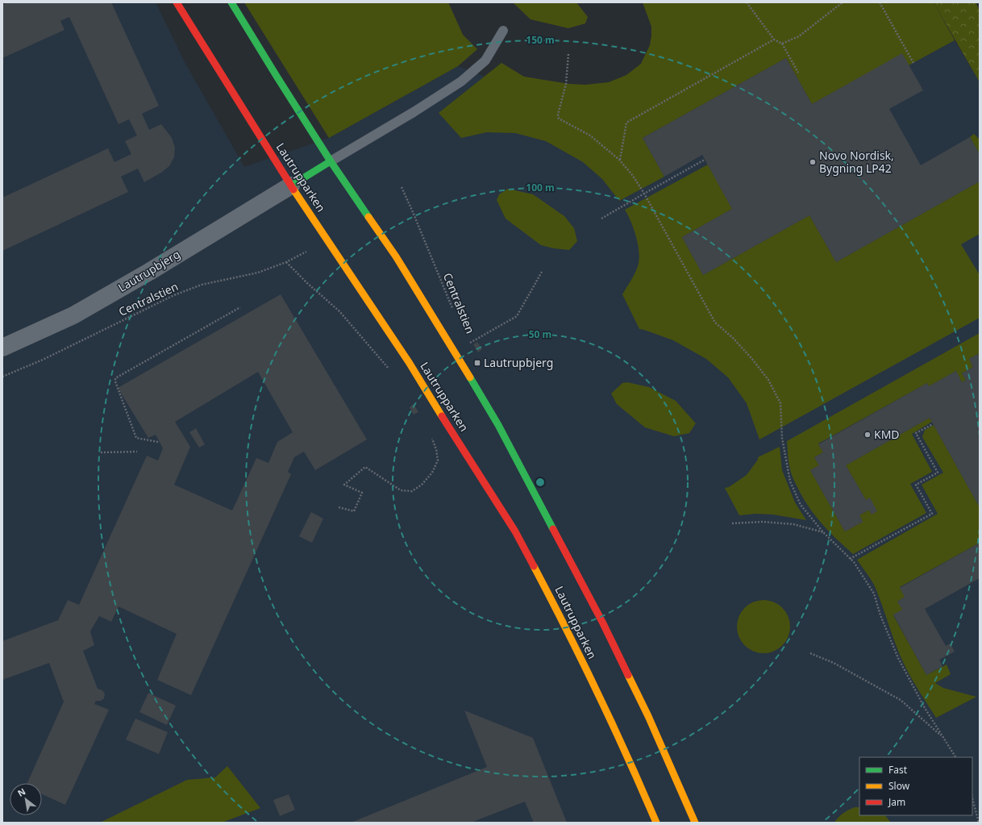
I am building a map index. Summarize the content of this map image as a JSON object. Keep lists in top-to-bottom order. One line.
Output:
{"streets":{"street":["Lautrupparken","Lautrupbjerg"],"path":["Centralstien"]},"crossings":[["Lautrupparken","Lautrupbjerg"]],"places":{"other":["Novo Nordisk, Bygning LP42","KMD"],"transit":["Lautrupbjerg"]},"legend":["Fast","Slow","Jam"],"north":"top left","rings":["150 m","100 m","50 m"]}
